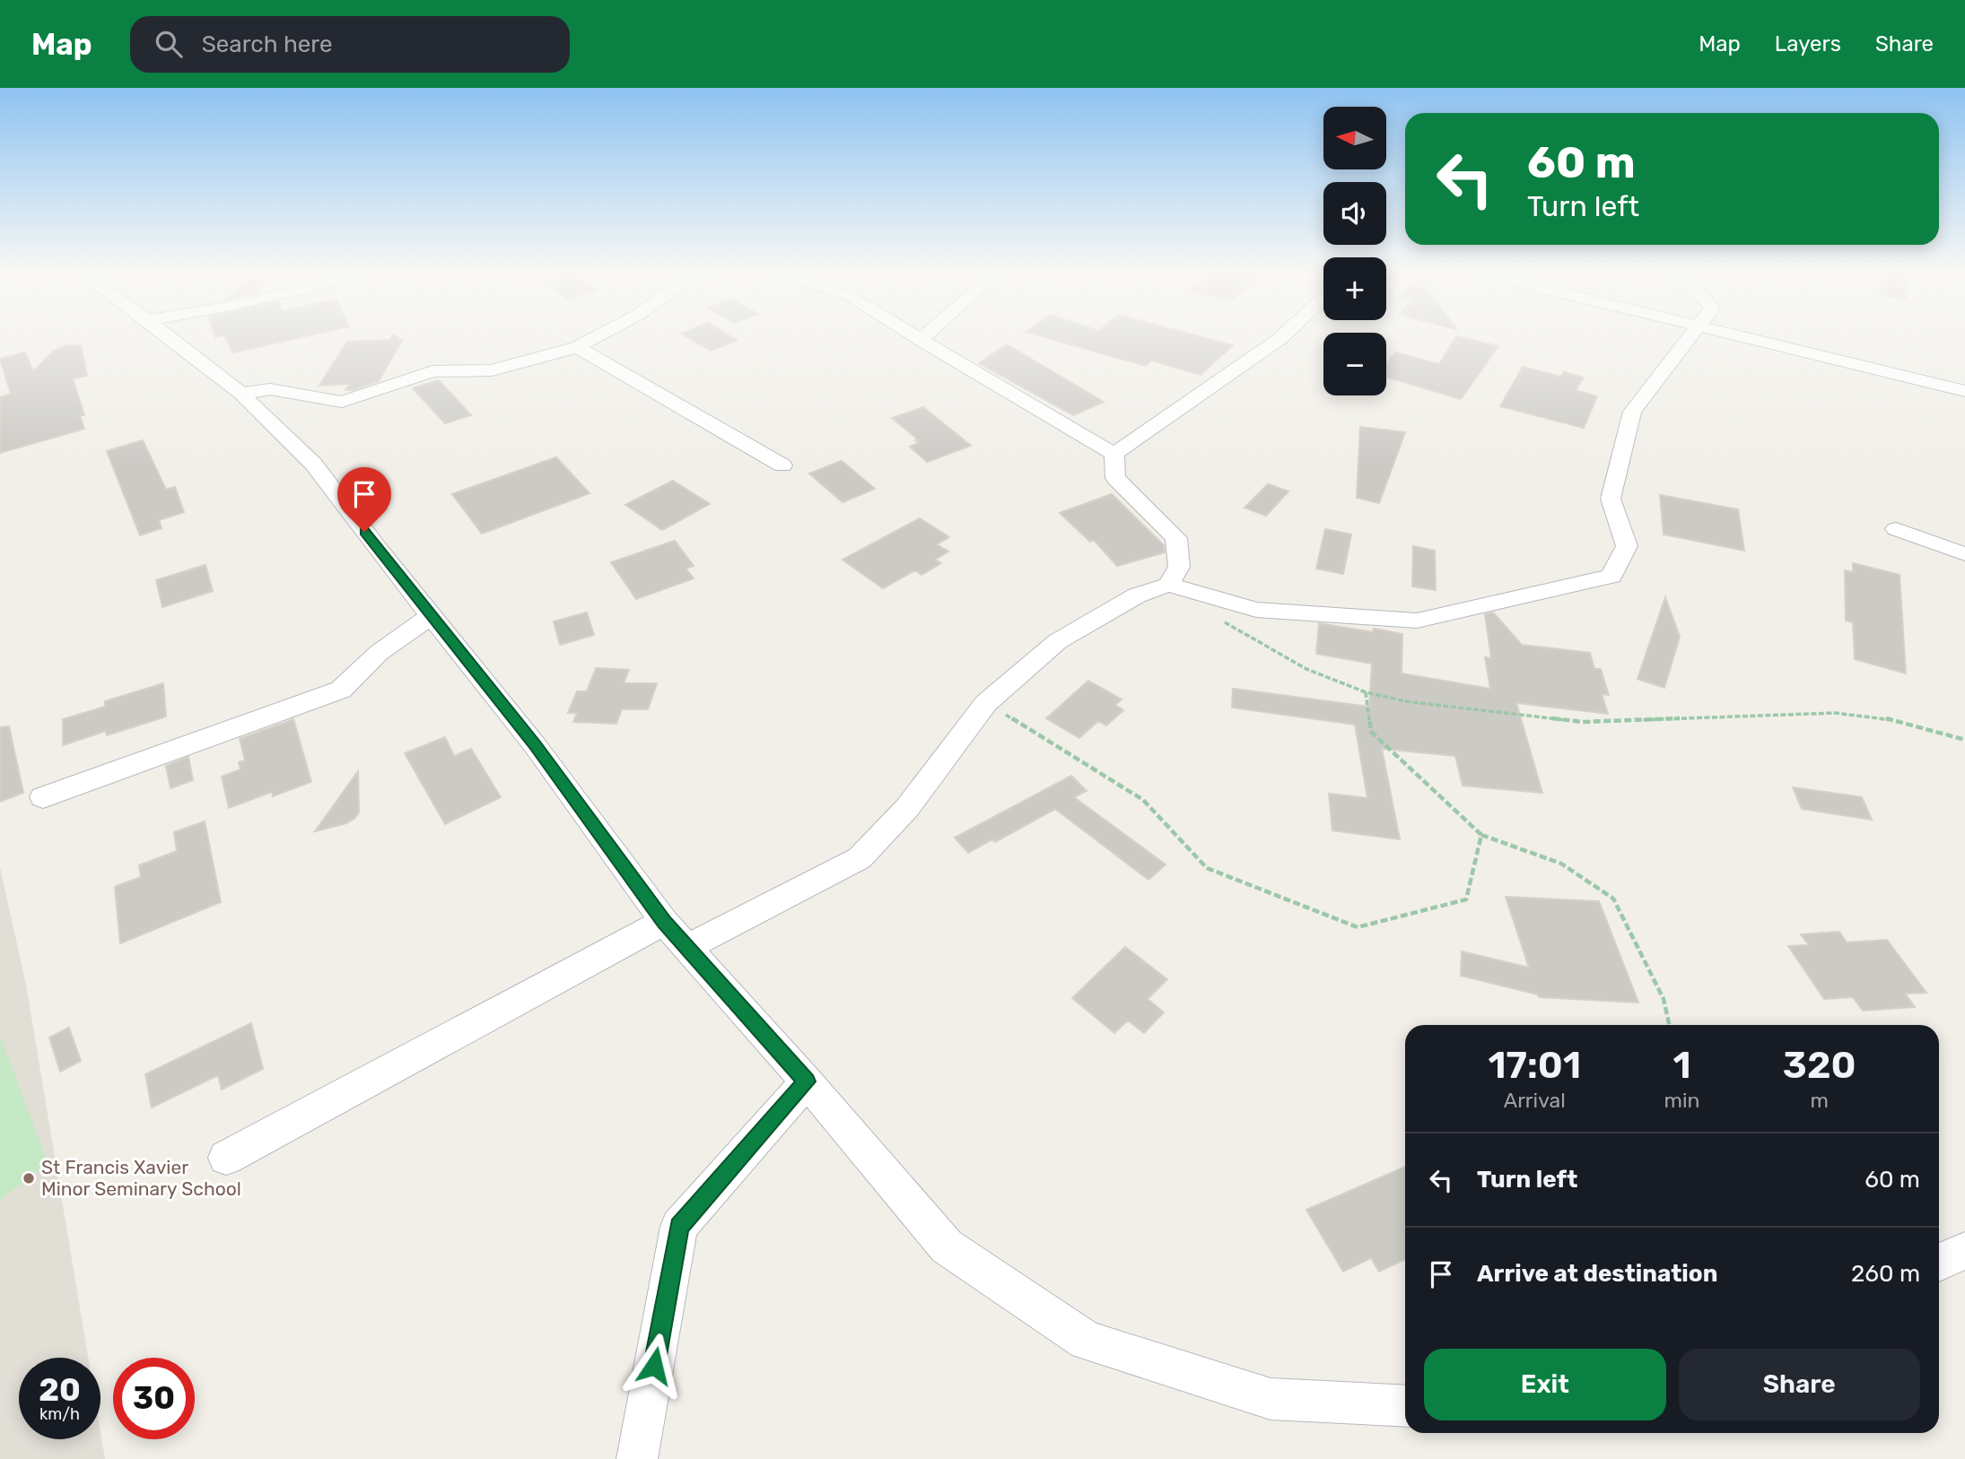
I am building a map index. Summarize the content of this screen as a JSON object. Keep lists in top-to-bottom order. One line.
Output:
{"places":["St Francis Xavier Minor Seminary School"],"north":"left","page":{"header":"Map","search":"Search here","nav":["Map","Layers","Share"],"map_buttons":["+","−"],"turn":["60 m","Turn left"],"eta":["17:01","Arrival","1","min","320","m"],"list":[{"name":"Turn left","value":"60 m"},{"name":"Arrive at destination","value":"260 m"}],"buttons":["Exit","Share"],"speed":"20 km/h","limit":"30"}}
